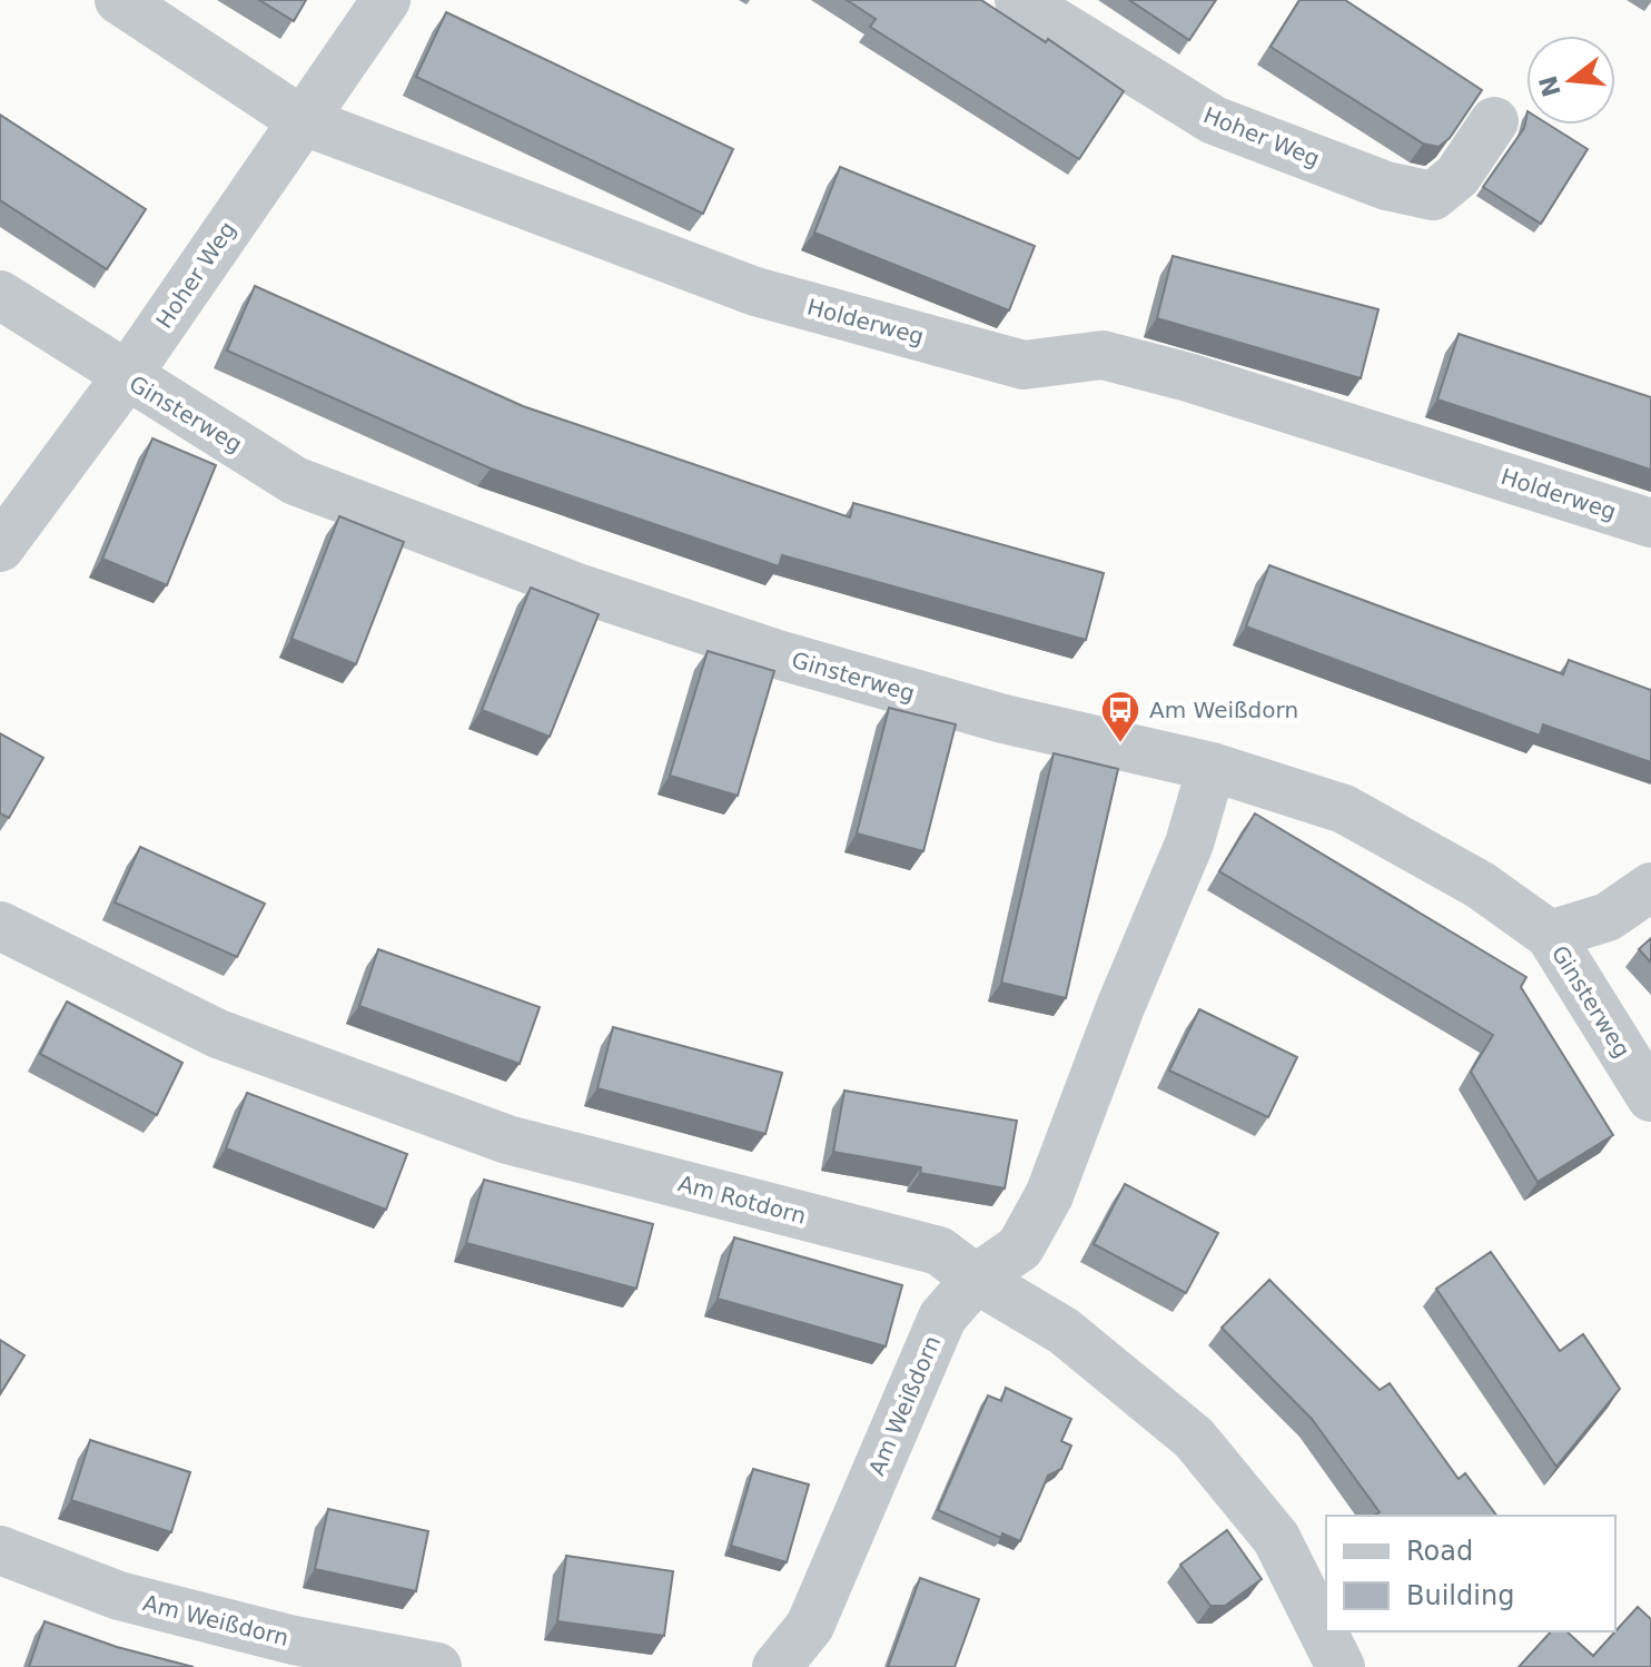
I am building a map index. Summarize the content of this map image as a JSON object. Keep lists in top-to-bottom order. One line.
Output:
{"streets":{"street":["Hoher Weg","Holderweg","Ginsterweg","Am Rotdorn","Am Weißdorn"]},"crossings":[["Hoher Weg","Holderweg"],["Hoher Weg","Ginsterweg"],["Ginsterweg","Am Weißdorn"],["Am Rotdorn","Am Weißdorn"]],"places":{"bus stop":["Am Weißdorn"]},"legend":["Road","Building"],"north":"left"}
